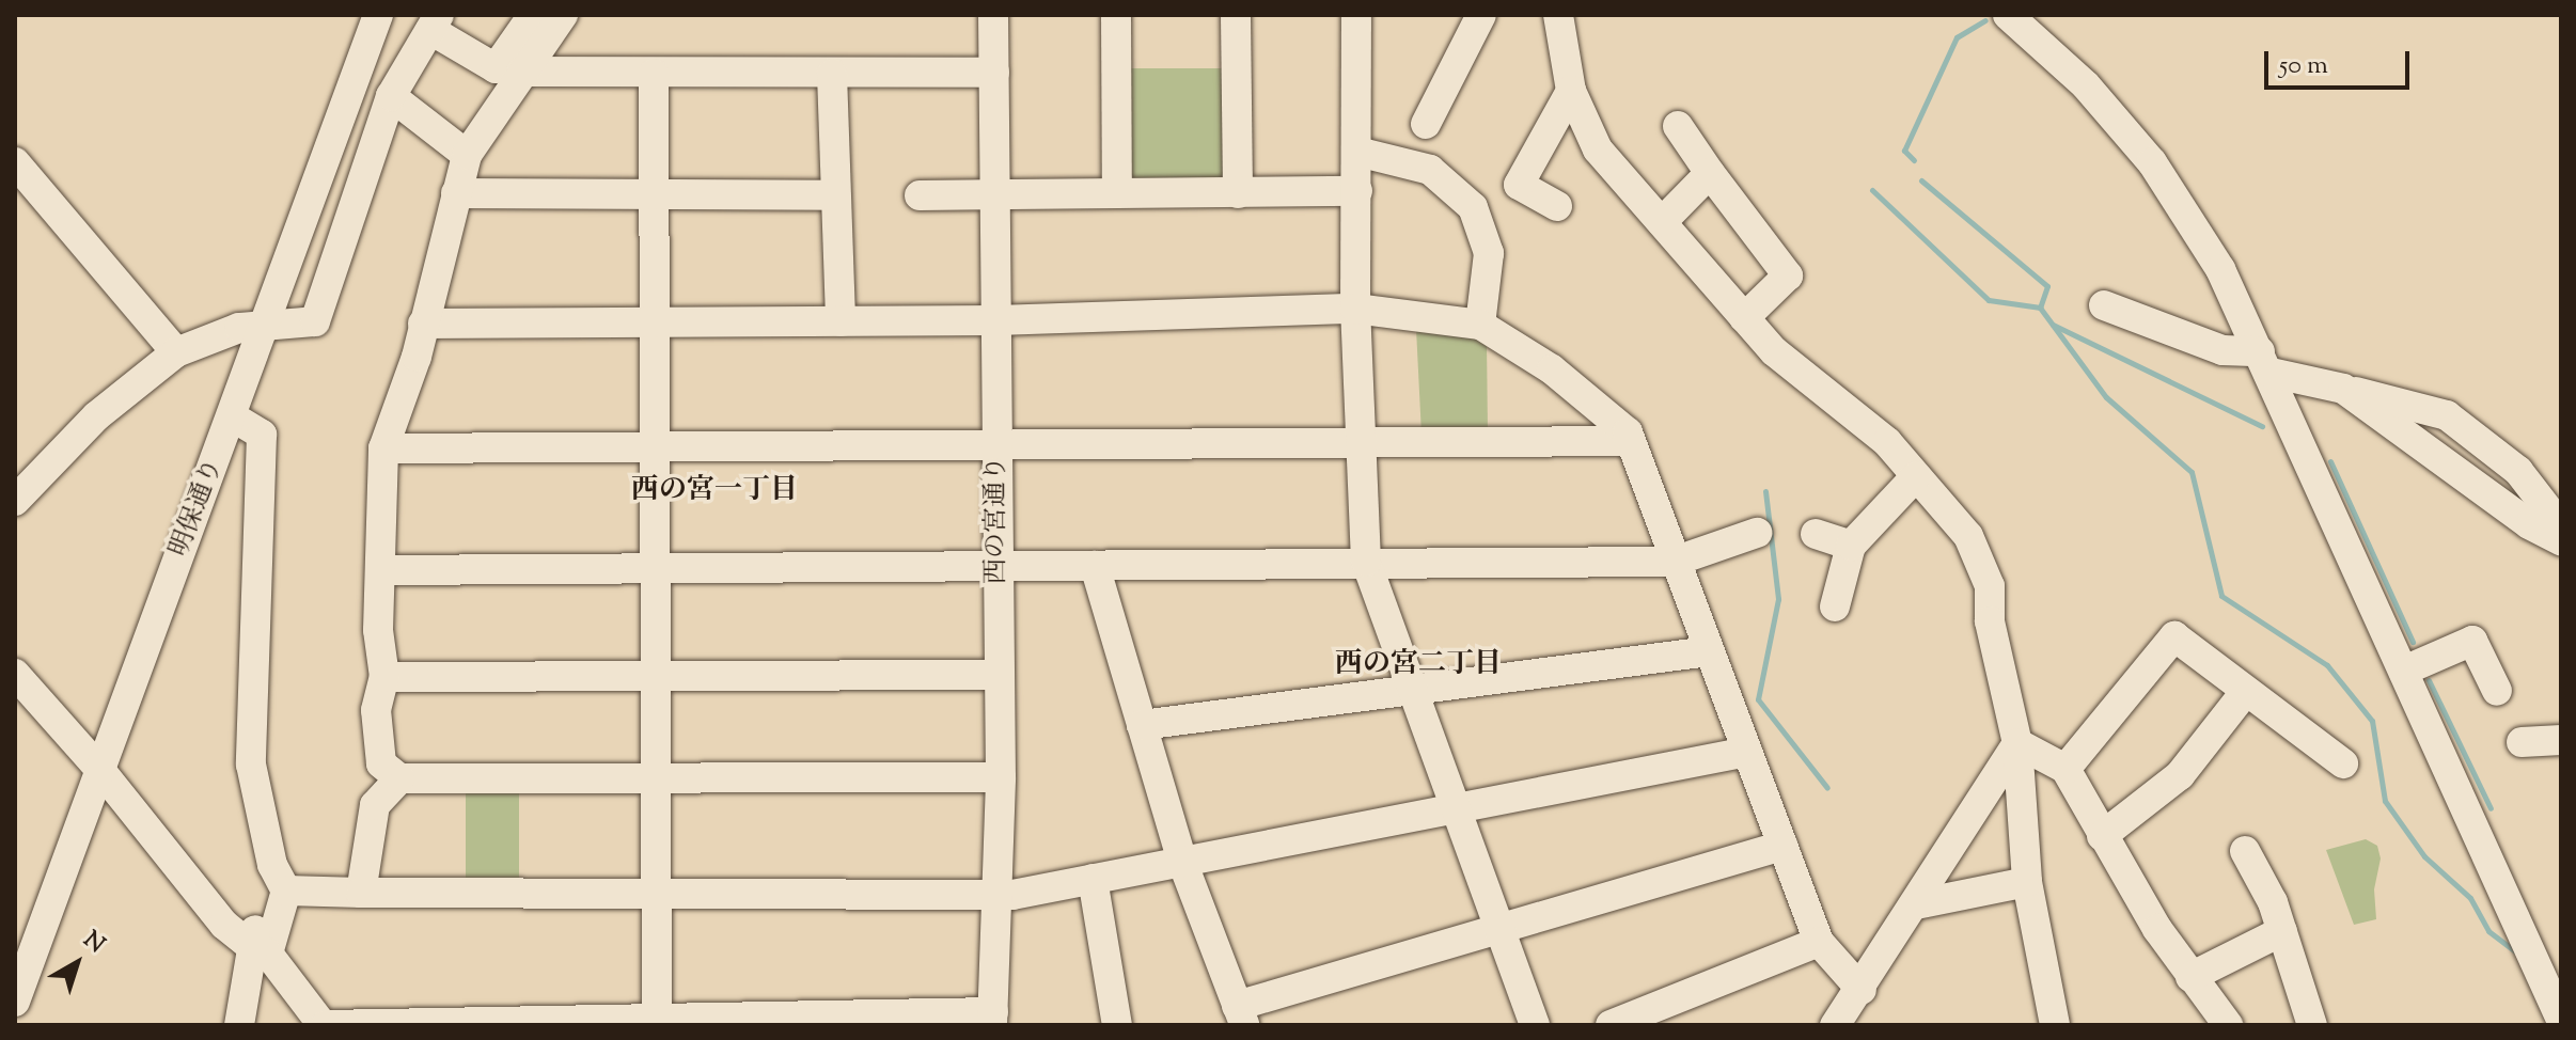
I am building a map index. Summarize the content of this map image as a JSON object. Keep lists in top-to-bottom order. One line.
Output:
{"streets":{"street":["明保通り","西の宮通り"]},"districts":["西の宮一丁目","西の宮二丁目"],"scale_bar":"50 m","north":"top right"}
